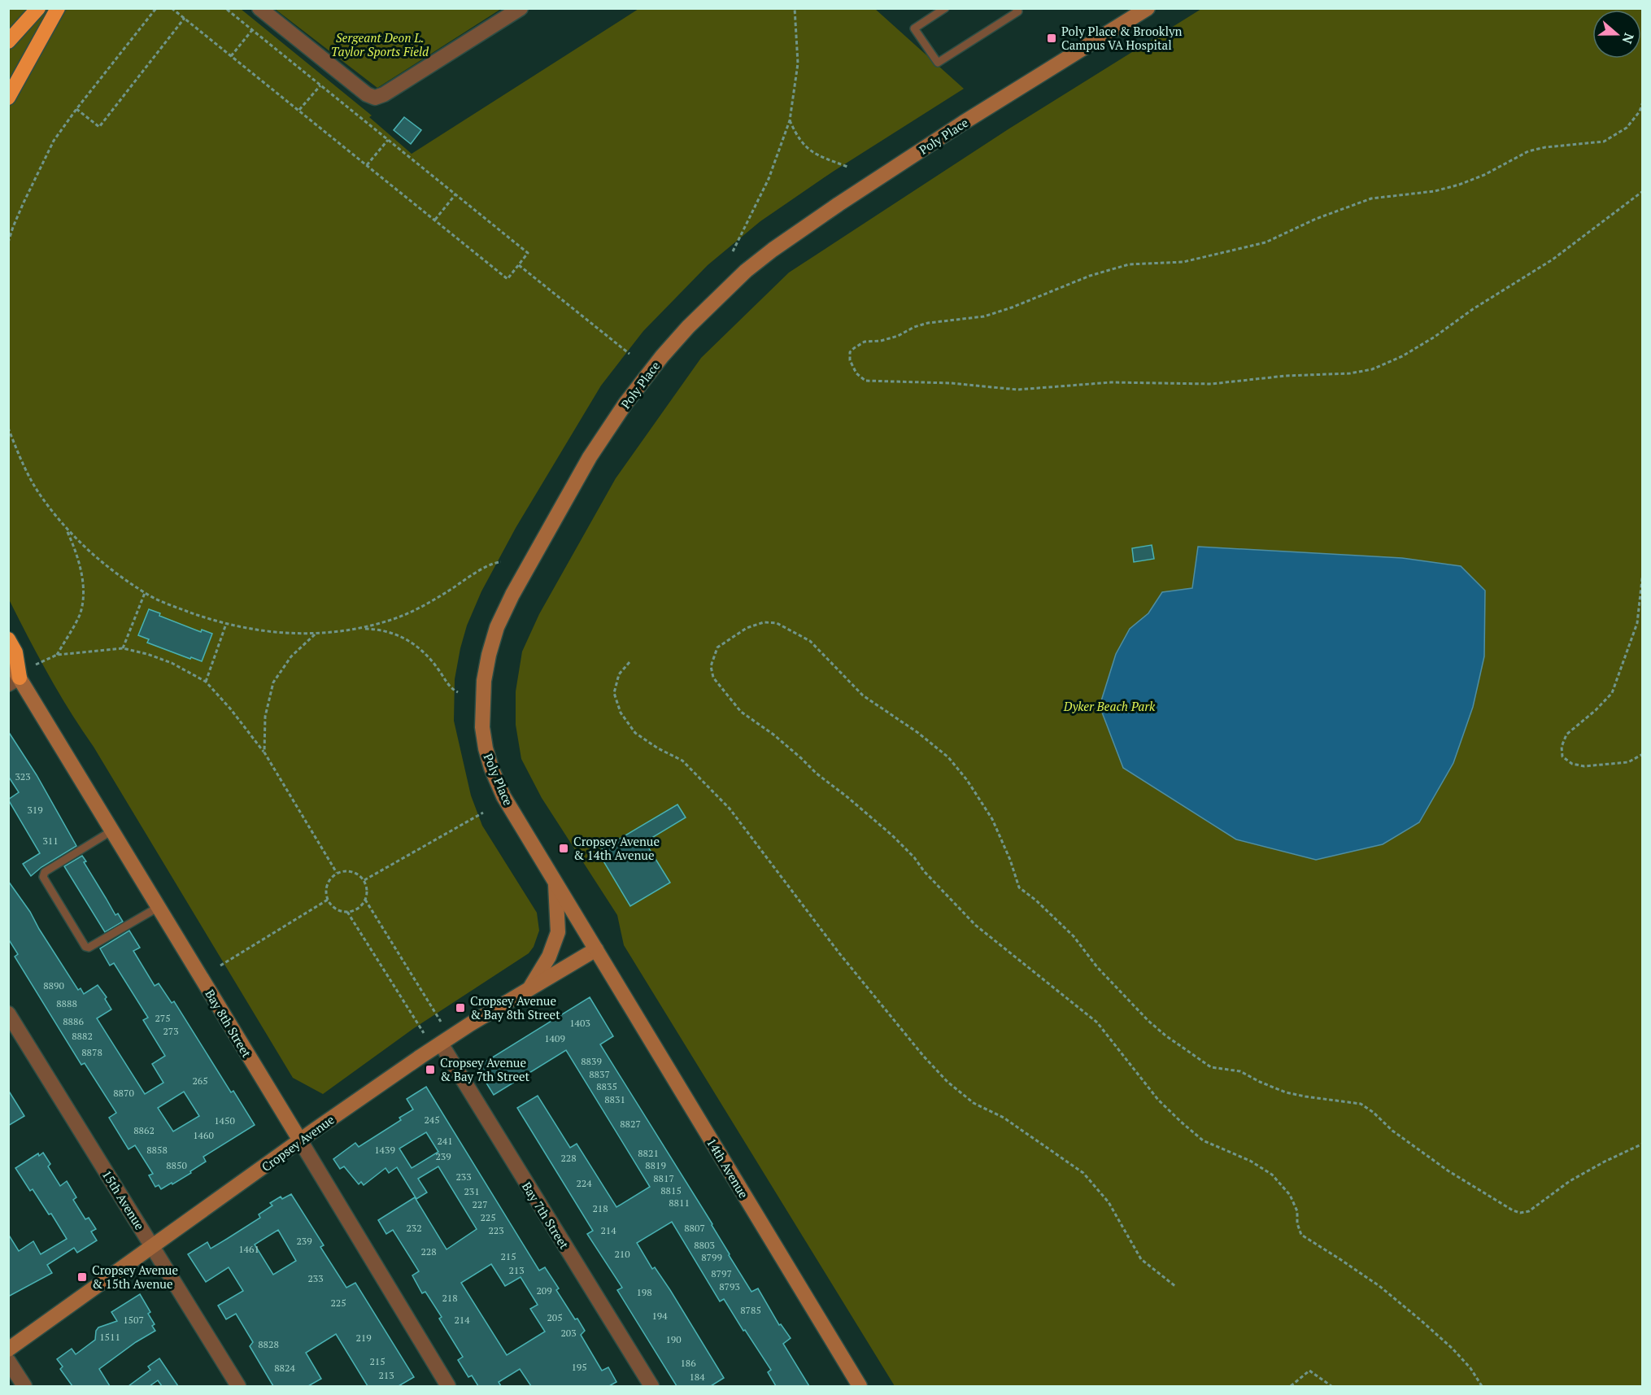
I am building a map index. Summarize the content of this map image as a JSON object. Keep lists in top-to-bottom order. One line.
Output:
{"streets":{"main road":["Poly Place","Bay 8th Street","Cropsey Avenue","14th Avenue"],"street":["15th Avenue","Bay 7th Street"]},"crossings":[["Poly Place","Cropsey Avenue"],["Poly Place","14th Avenue"],["Bay 8th Street","Cropsey Avenue"],["Cropsey Avenue","14th Avenue"],["Cropsey Avenue","15th Avenue"],["Cropsey Avenue","Bay 7th Street"]],"parks":["Sergeant Deon L. Taylor Sports Field","Dyker Beach Park"],"places":{"transit":["Poly Place & Brooklyn Campus VA Hospital","Cropsey Avenue & 14th Avenue","Cropsey Avenue & Bay 8th Street","Cropsey Avenue & Bay 7th Street","Cropsey Avenue & 15th Avenue"]},"house_numbers":["323","319","311","8890","8888","275","8886","1403","273","8882","1409","8878","8839","8837","265","8835","8870","8831","245","1450","8827","8862","1460","241","8858","1439","8821","239","228","8850","8819","233","8817","224","8815","231","8811","227","218","225","232","8807","223","214","239","8803","1461","228","210","215","8799","213","8797","233","8793","209","198","218","225","8785","194","205","1507","214","203","1511","219","190","8828","215","186","195","8824","213","184"],"north":"right"}
